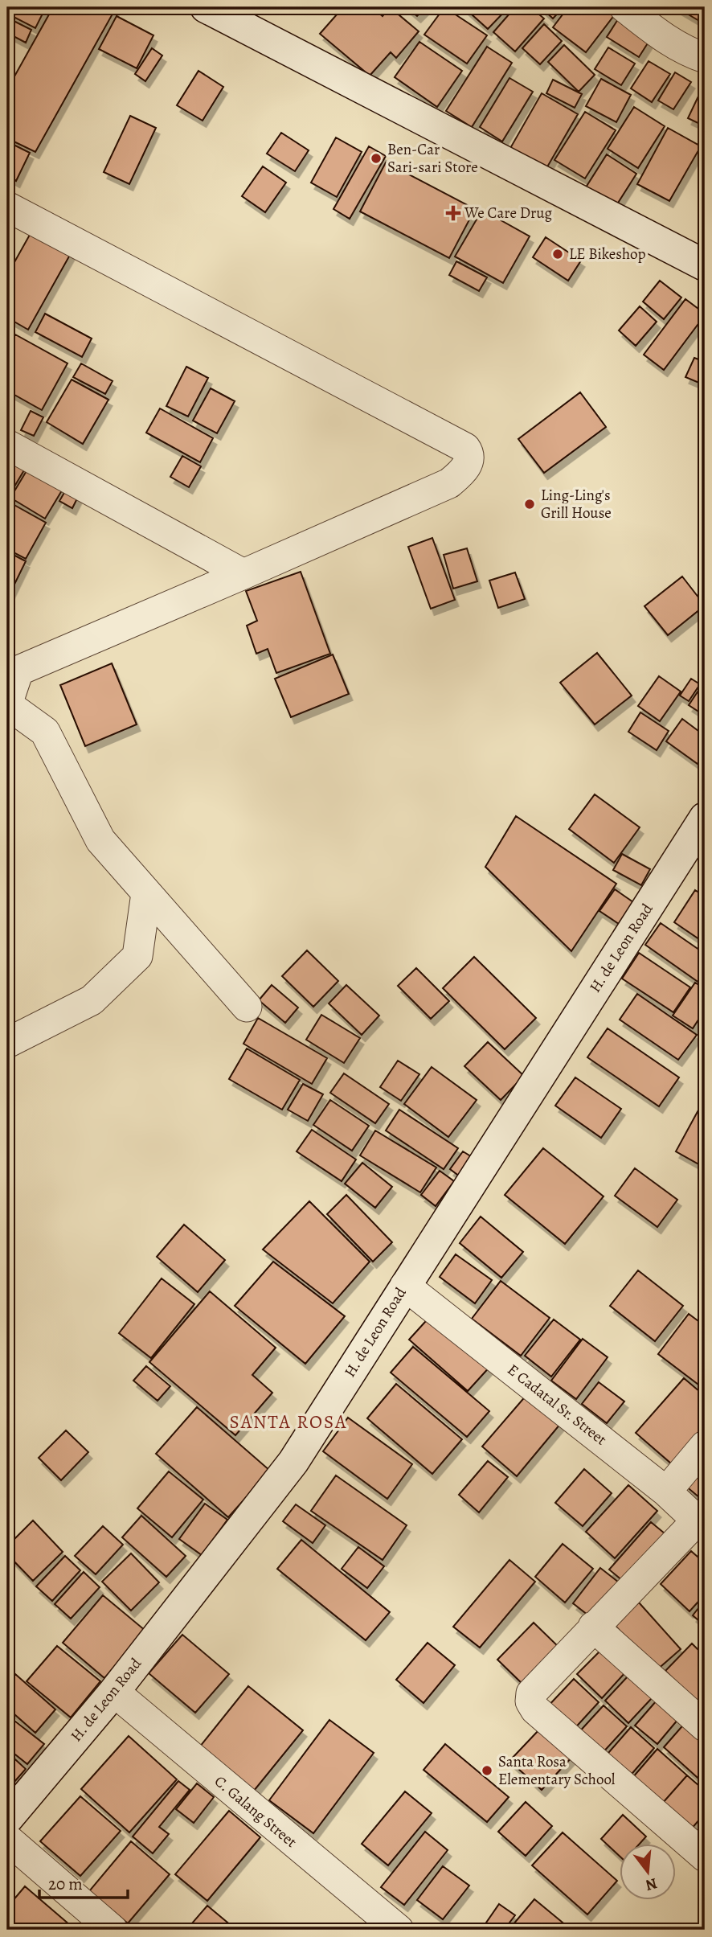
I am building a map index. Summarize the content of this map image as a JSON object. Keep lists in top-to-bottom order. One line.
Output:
{"streets":{"street":["H. de Leon Road","E Cadatal Sr. Street","C. Galang Street"]},"crossings":[["H. de Leon Road","E Cadatal Sr. Street"],["H. de Leon Road","C. Galang Street"]],"districts":["SANTA ROSA"],"places":{"other":["Ben-Car Sari-sari Store","LE Bikeshop","Ling-Ling's Grill House","Santa Rosa Elementary School"],"health":["We Care Drug"]},"scale_bar":"20 m","north":"bottom"}
